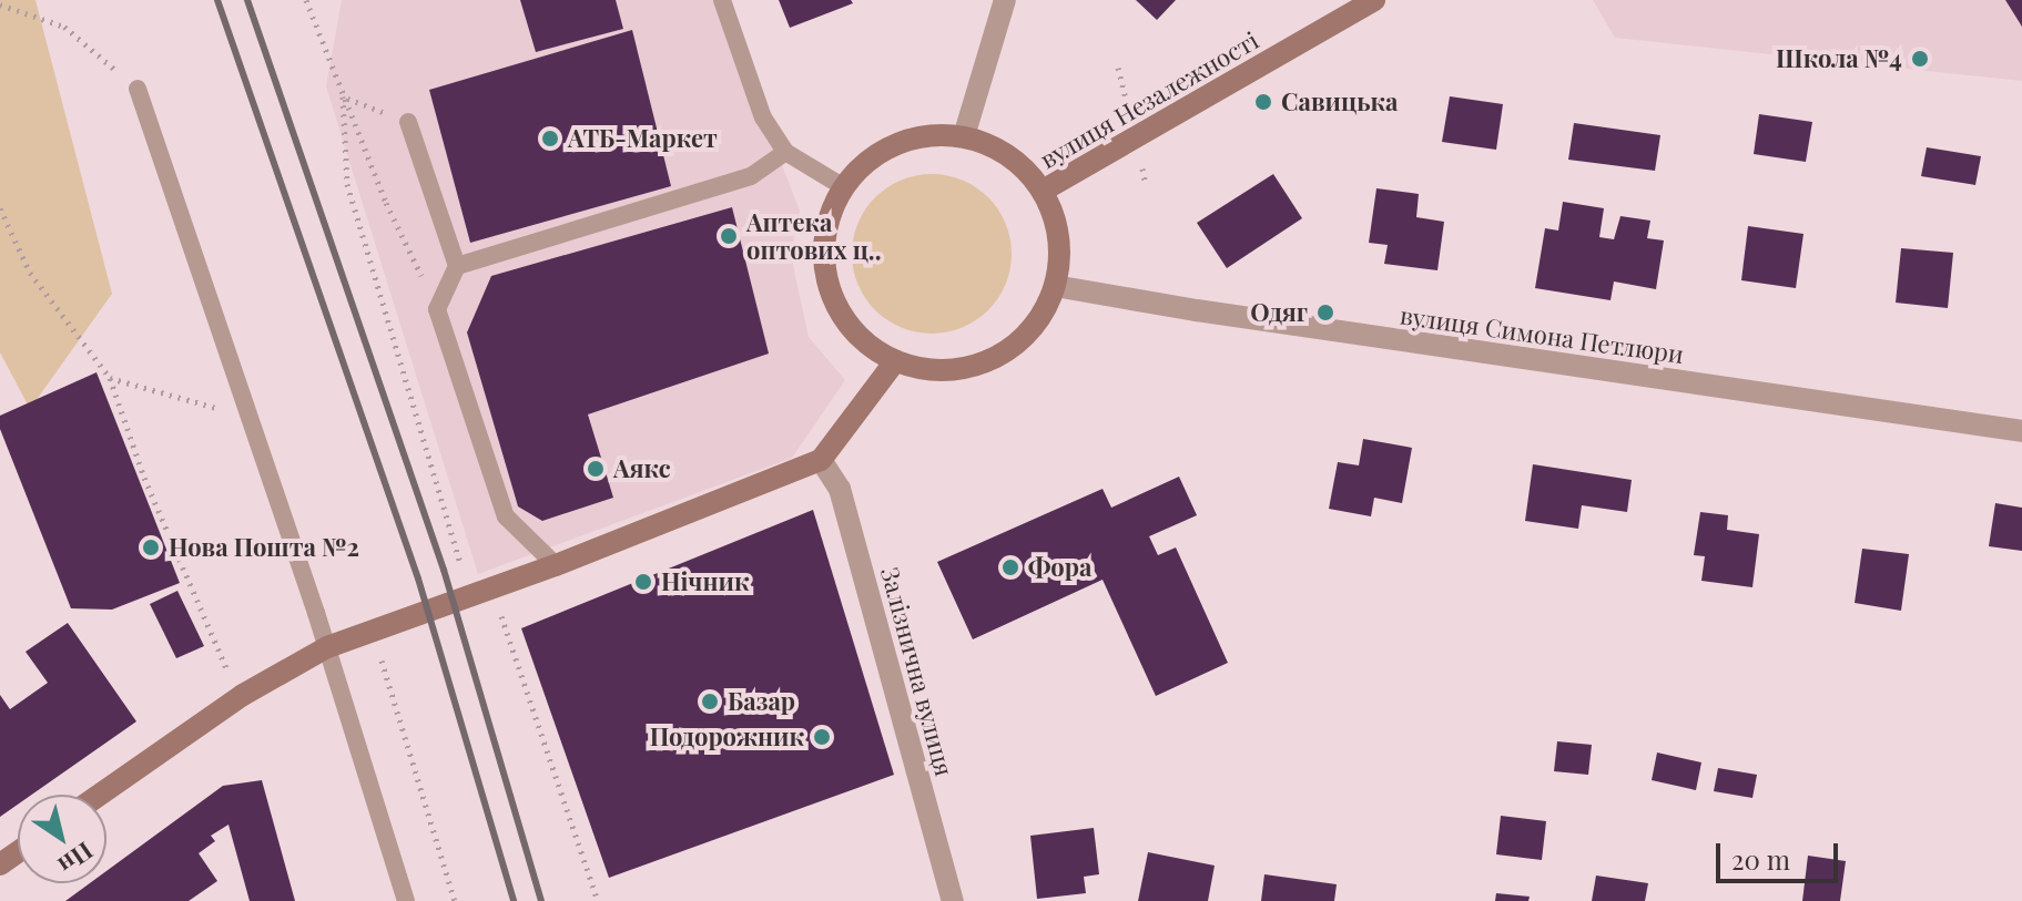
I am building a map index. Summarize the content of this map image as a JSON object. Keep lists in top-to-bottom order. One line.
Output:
{"streets":{"main road":["вулиця Незалежності"],"street":["вулиця Симона Петлюри","Залізнична вулиця"]},"crossings":[["вулиця Незалежності","вулиця Симона Петлюри"]],"places":["Школа №4","Савицька","АТБ-Маркет","Аптека оптових ц‥","Одяг","Аякс","Нова Пошта №2","Фора","Нічник","Базар","Подорожник"],"scale_bar":"20 m","north":"bottom right"}
